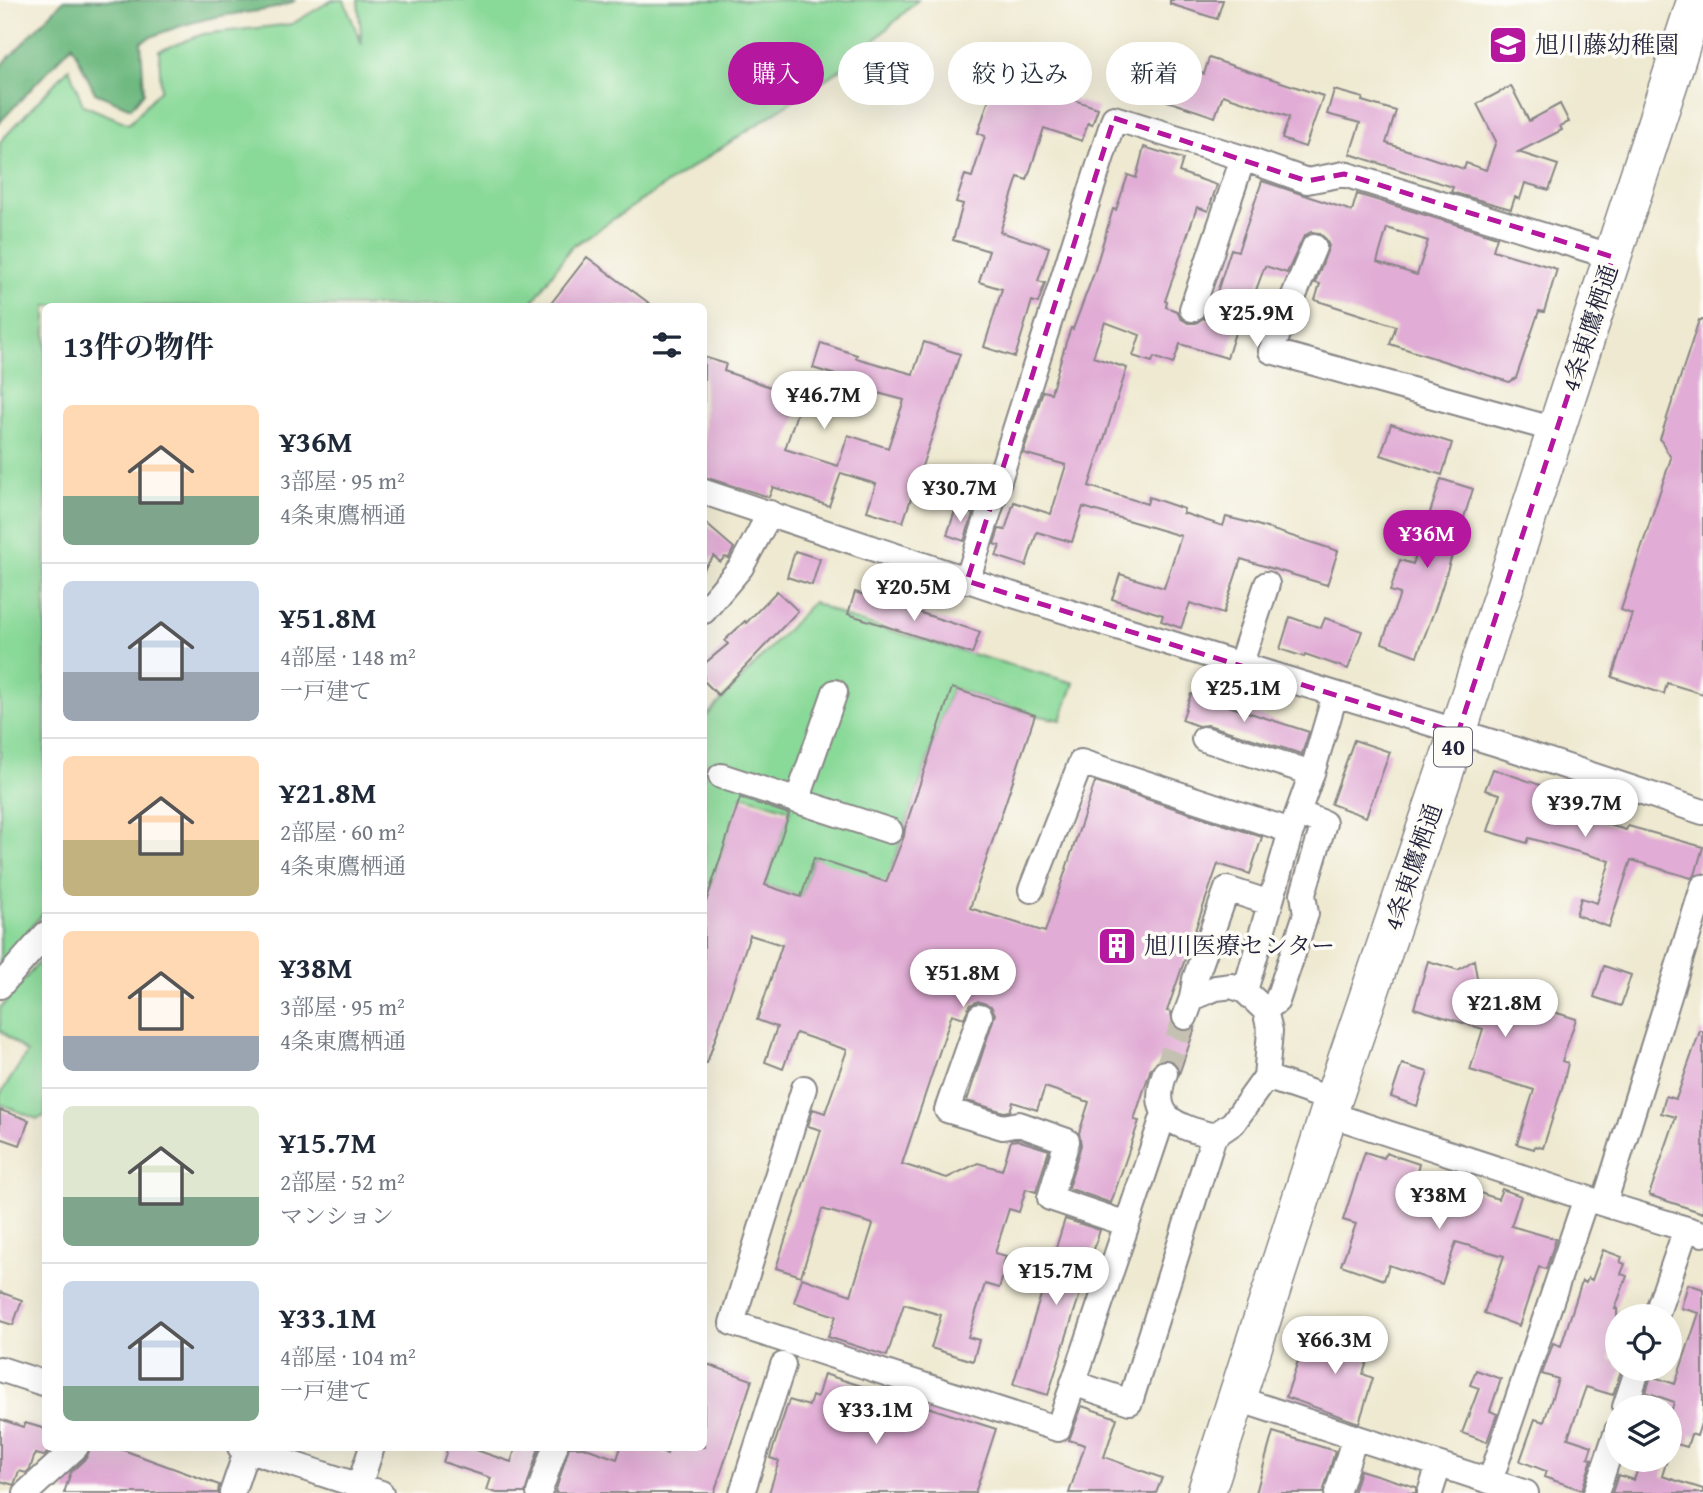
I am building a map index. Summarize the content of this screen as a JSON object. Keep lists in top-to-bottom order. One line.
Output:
{"streets":{"highway":["4条東鷹栖通","40"]},"places":{"school or university":["旭川藤幼稚園"],"building":["旭川医療センター"]},"page":{"chip":["購入","賃貸","絞り込み","新着"],"price":["¥25.9M","¥46.7M","¥30.7M","¥36M","¥20.5M","¥25.1M","¥39.7M","¥51.8M","¥21.8M","¥38M","¥15.7M","¥66.3M","¥33.1M"],"heading":"13件の物件","list":[{"name":"¥36M","note":"3部屋 · 95 m² · 4条東鷹栖通"},{"name":"¥51.8M","note":"4部屋 · 148 m² · 一戸建て"},{"name":"¥21.8M","note":"2部屋 · 60 m² · 4条東鷹栖通"},{"name":"¥38M","note":"3部屋 · 95 m² · 4条東鷹栖通"},{"name":"¥15.7M","note":"2部屋 · 52 m² · マンション"},{"name":"¥33.1M","note":"4部屋 · 104 m² · 一戸建て"}]}}
